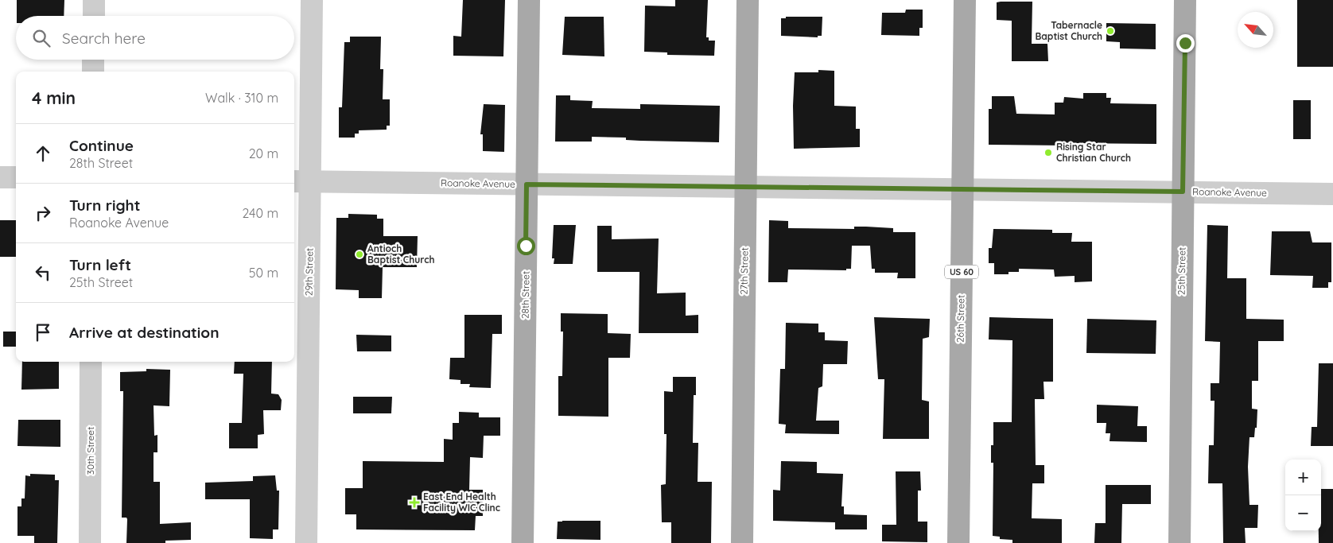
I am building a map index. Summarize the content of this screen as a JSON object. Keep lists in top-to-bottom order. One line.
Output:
{"streets":{"main road":["27th Street","25th Street","US 60","28th Street","26th Street"],"street":["Roanoke Avenue","29th Street","30th Street"]},"crossings":[["Roanoke Avenue","27th Street"],["Roanoke Avenue","25th Street"],["Roanoke Avenue","29th Street"],["Roanoke Avenue","28th Street"],["Roanoke Avenue","26th Street"]],"places":{"other":["Tabernacle Baptist Church","Rising Star Christian Church","Antioch Baptist Church"],"health":["East End Health Facility WIC Clinc"]},"north":"top left","page":{"search":"Search here","heading":["4 min","Walk · 310 m"],"list":[["Continue","28th Street","20 m"],["Turn right","Roanoke Avenue","240 m"],["Turn left","25th Street","50 m"],"Arrive at destination"],"map_buttons":["+","−"]}}
